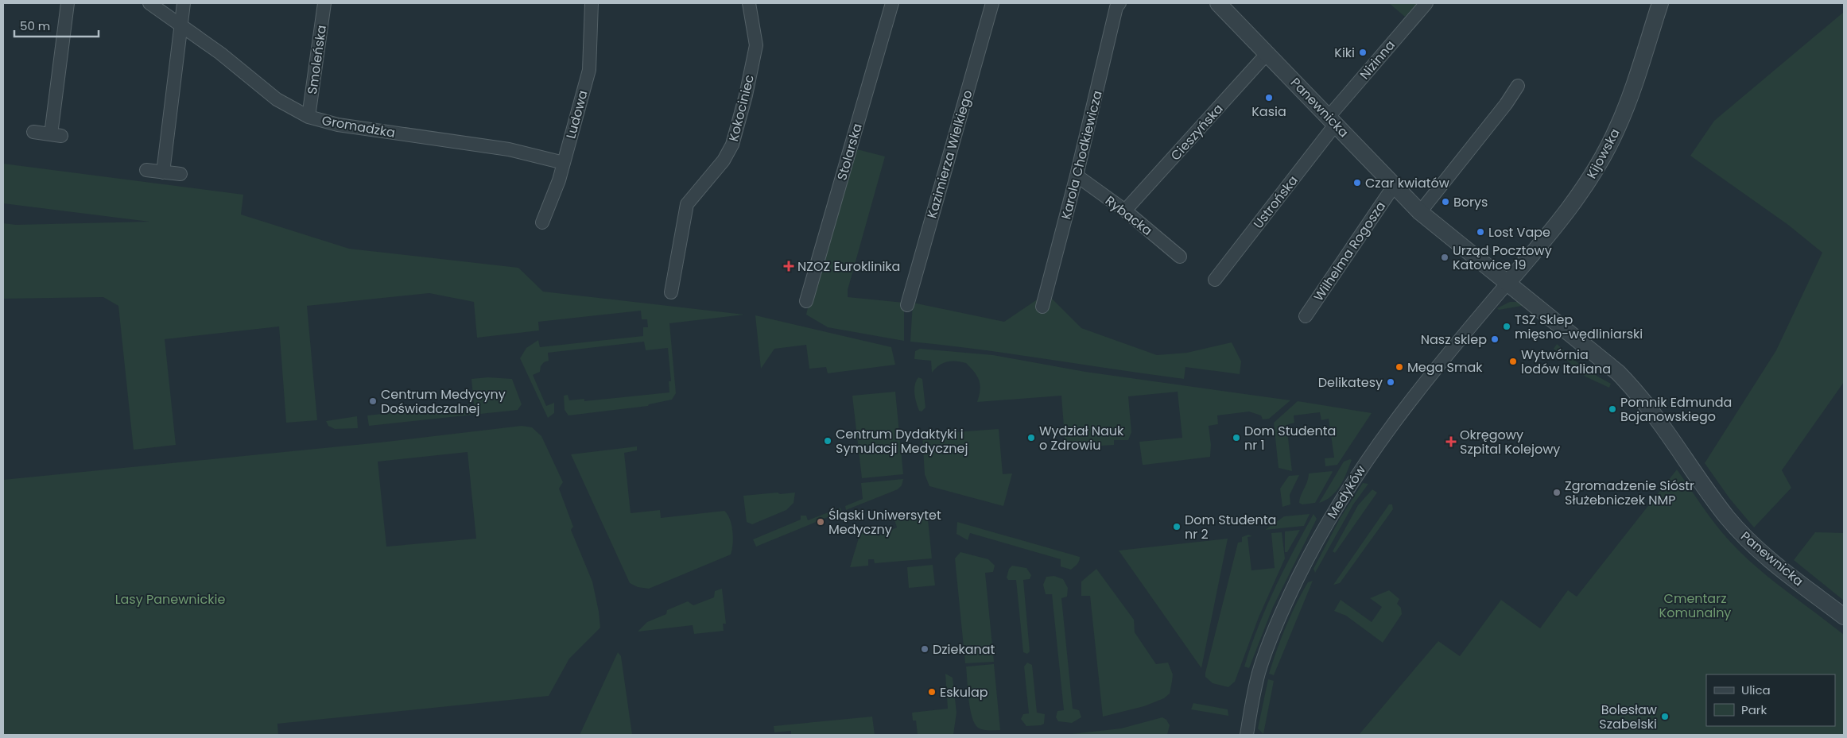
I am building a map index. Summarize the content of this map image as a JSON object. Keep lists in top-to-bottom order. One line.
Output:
{"streets":{"street":["Smoleńska","Nizinna","Panewnicka","Kokociniec","Ludowa","Gromadzka","Cieszyńska","Stolarska","Kijowska","Kazimierza Wielkiego","Karola Chodkiewicza","Ustrońska","Rybacka","Wilhelma Rogosza","Medyków"]},"crossings":[["Smoleńska","Gromadzka"],["Nizinna","Panewnicka"],["Nizinna","Ustrońska"],["Panewnicka","Cieszyńska"],["Panewnicka","Kijowska"],["Panewnicka","Ustrońska"],["Panewnicka","Wilhelma Rogosza"],["Panewnicka","Medyków"],["Ludowa","Gromadzka"],["Cieszyńska","Rybacka"],["Kijowska","Medyków"],["Karola Chodkiewicza","Rybacka"]],"parks":["Cmentarz Komunalny","Lasy Panewnickie"],"places":{"other":["Kiki","Kasia","Czar kwiatów","Borys","Lost Vape","Urząd Pocztowy Katowice 19","TSZ Sklep mięsno-wędliniarski","Nasz sklep","Wytwórnia lodów Italiana","Mega Smak","Delikatesy","Centrum Medycyny Doświadczalnej","Pomnik Edmunda Bojanowskiego","Wydział Nauk o Zdrowiu","Dom Studenta nr 1","Centrum Dydaktyki i Symulacji Medycznej","Zgromadzenie Sióstr Służebniczek NMP","Śląski Uniwersytet Medyczny","Dom Studenta nr 2","Dziekanat","Eskulap","Bolesław Szabelski"],"health":["NZOZ Euroklinika","Okręgowy Szpital Kolejowy"]},"legend":["Ulica","Park"],"scale_bar":"50 m"}
